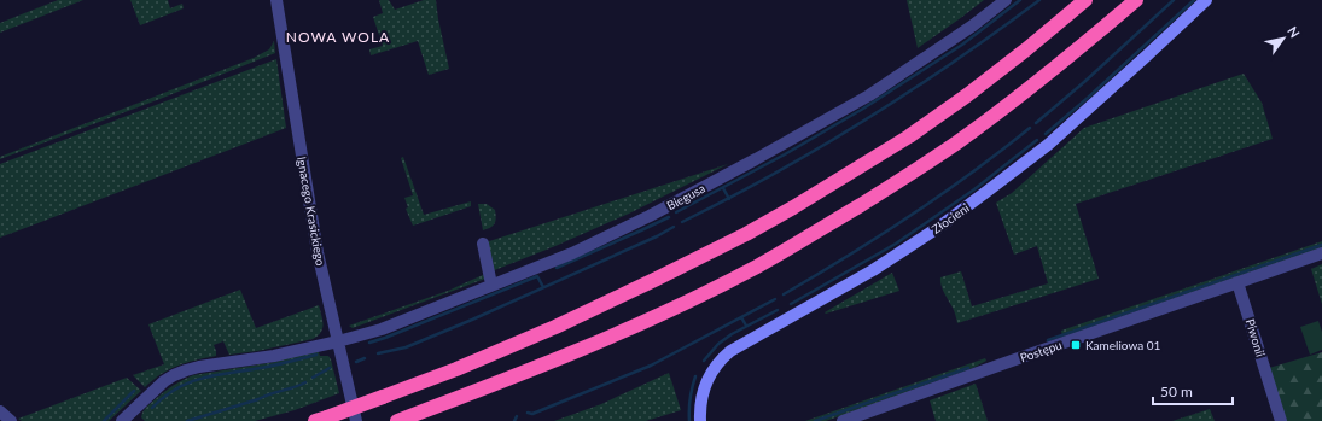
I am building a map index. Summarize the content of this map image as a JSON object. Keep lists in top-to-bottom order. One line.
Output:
{"streets":{"street":["Biegusa","Ignacego Krasickiego","Złocieni","Piwonii","Postępu"]},"crossings":[["Biegusa","Ignacego Krasickiego"],["Piwonii","Postępu"]],"districts":["NOWA WOLA"],"places":{"transit":["Kameliowa 01"]},"scale_bar":"50 m","north":"top right"}
